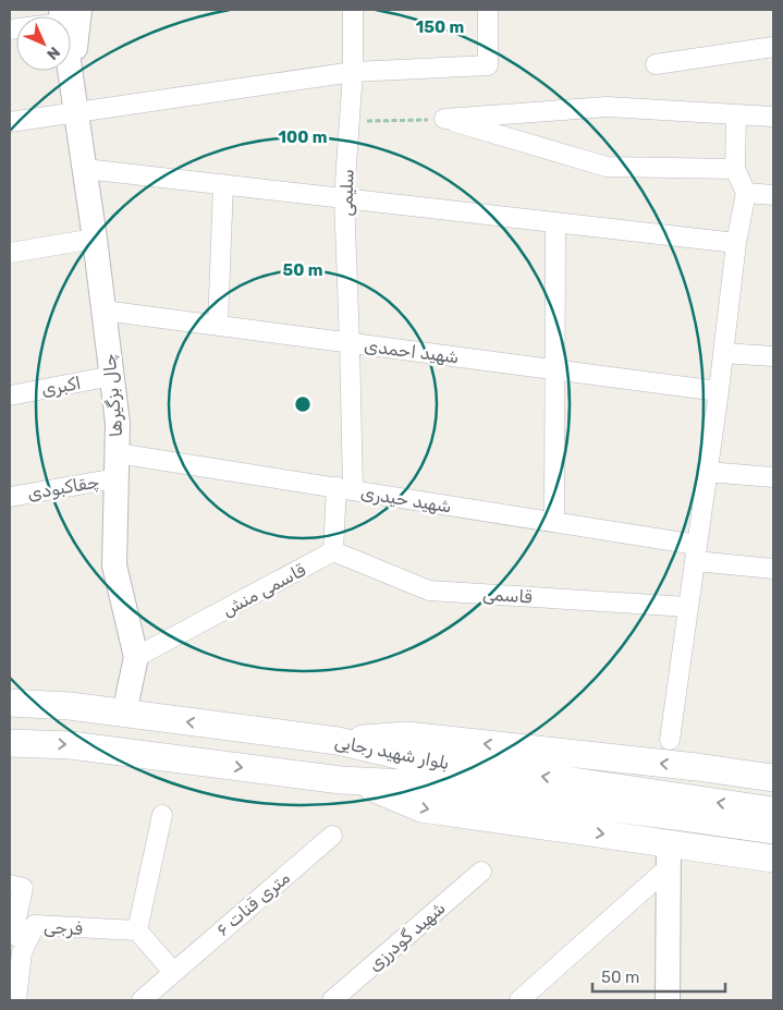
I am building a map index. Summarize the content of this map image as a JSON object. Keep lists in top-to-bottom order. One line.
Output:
{"streets":{"main road":["بلوار شهید رجایی"],"street":["سلیمی","شهید احمدی","اکبری","چال بزگیرها","چقاکبودی","شهید حیدری","قاسمی منش","قاسمی","۶ متری قنات","فرجی","شهید گودرزی"]},"crossings":[["سلیمی","شهید احمدی"],["سلیمی","شهید حیدری"],["شهید احمدی","چال بزگیرها"],["اکبری","چال بزگیرها"],["چال بزگیرها","چقاکبودی"],["چال بزگیرها","شهید حیدری"],["چال بزگیرها","قاسمی منش"],["چال بزگیرها","بلوار شهید رجایی"],["قاسمی منش","قاسمی"]],"scale_bar":"50 m","north":"bottom right","rings":["150 m","100 m","50 m"]}
